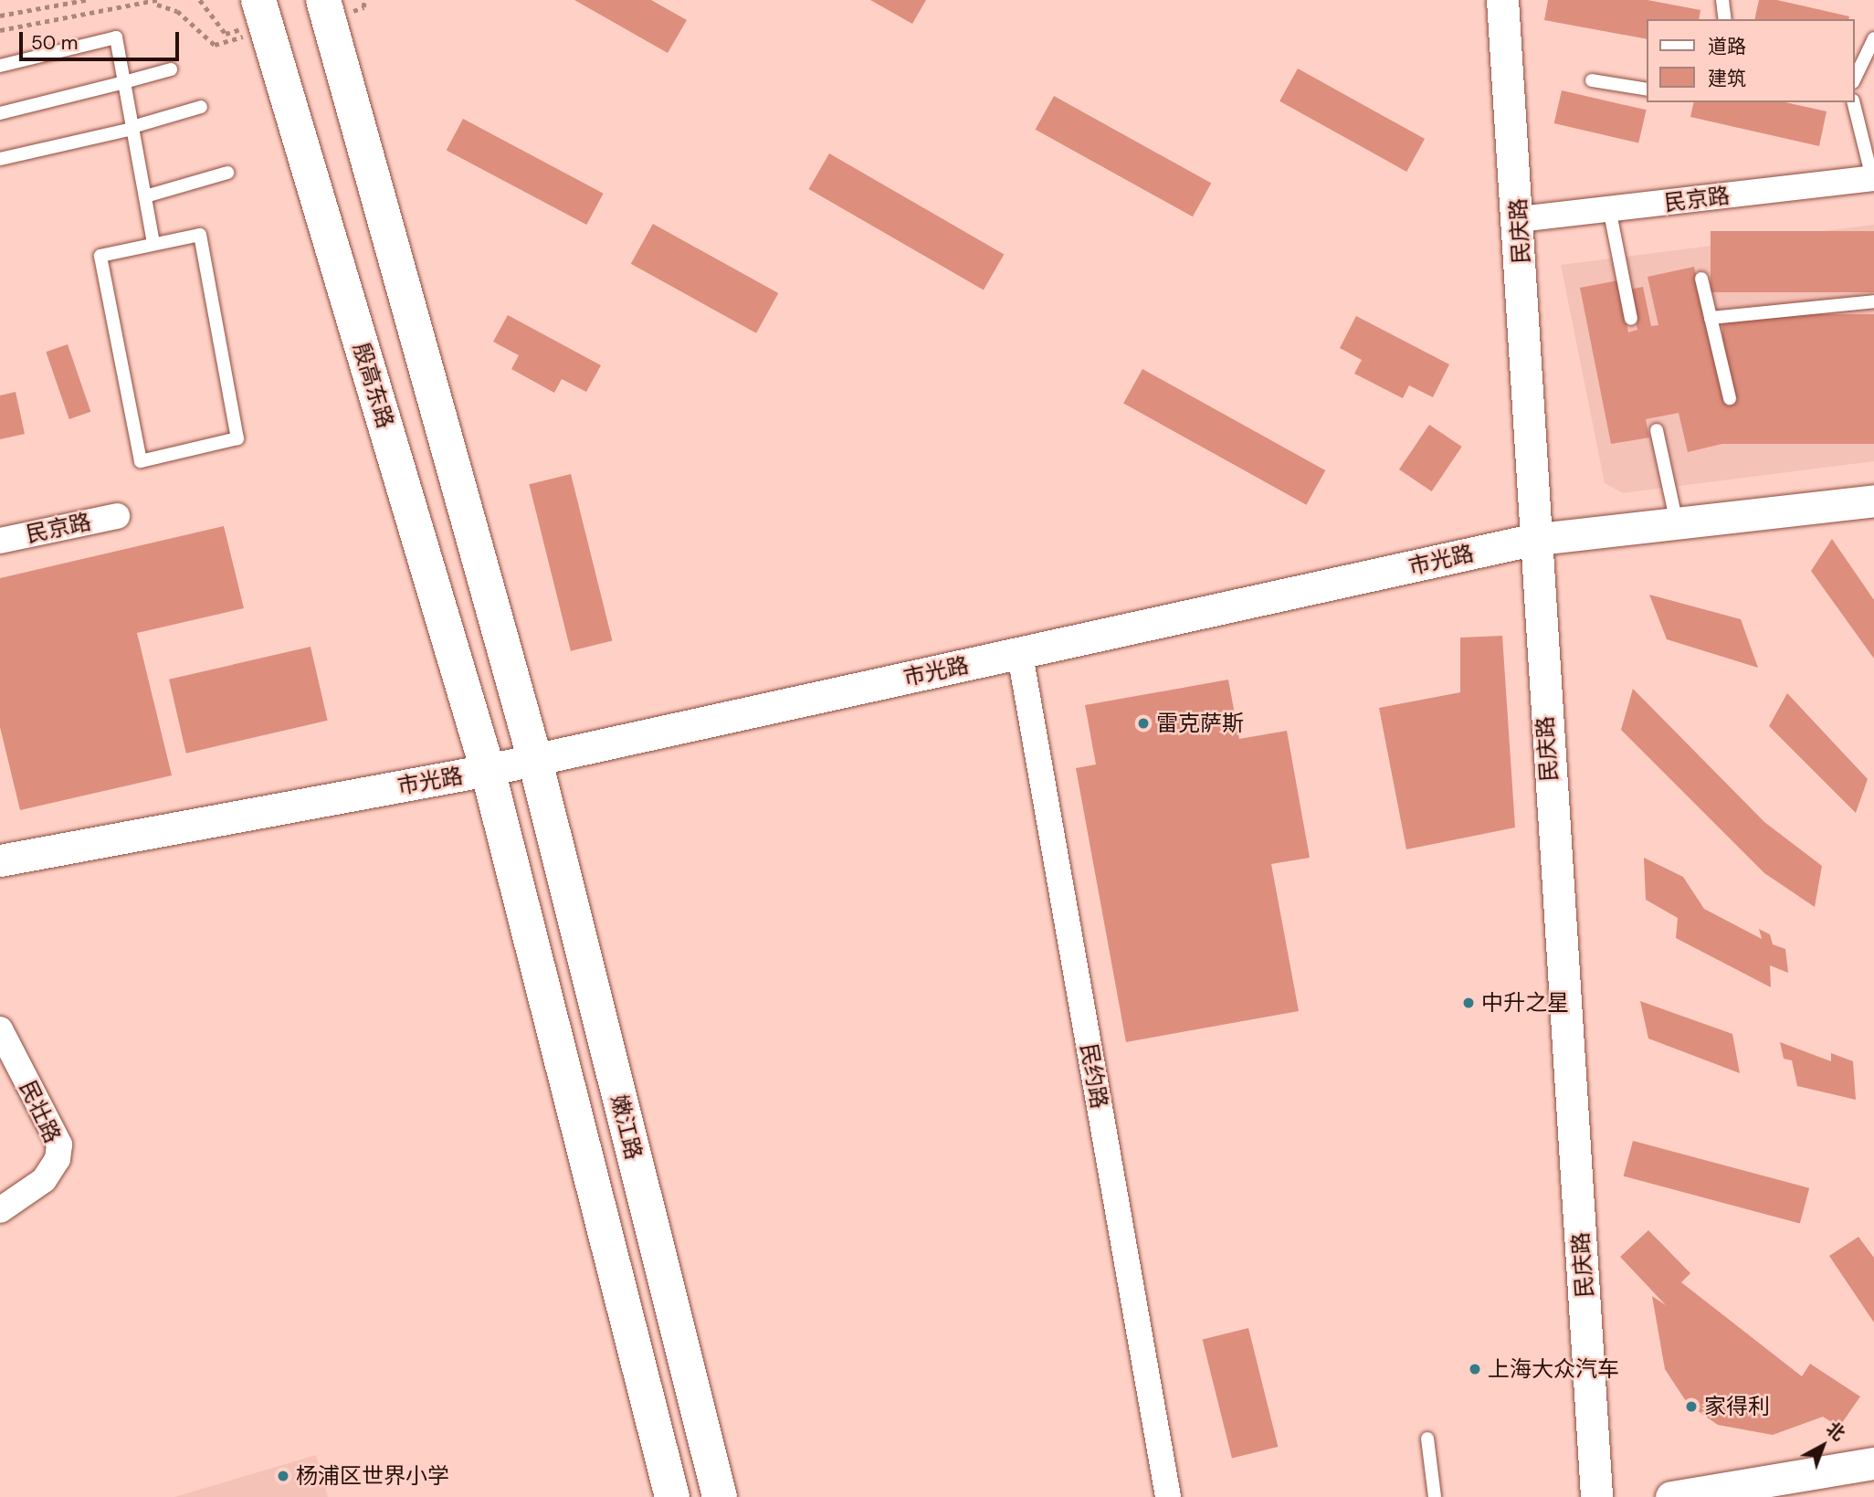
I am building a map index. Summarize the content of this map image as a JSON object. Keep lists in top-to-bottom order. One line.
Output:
{"streets":{"main road":["殷高东路","嫩江路"],"street":["民京路","民庆路","市光路","民约路","民壮路"]},"crossings":[["民京路","民庆路"],["民庆路","市光路"],["殷高东路","市光路"],["殷高东路","嫩江路"],["市光路","民约路"],["市光路","嫩江路"]],"places":["雷克萨斯","中升之星","上海大众汽车","家得利","杨浦区世界小学"],"legend":["道路","建筑"],"scale_bar":"50 m","north":"top right"}
